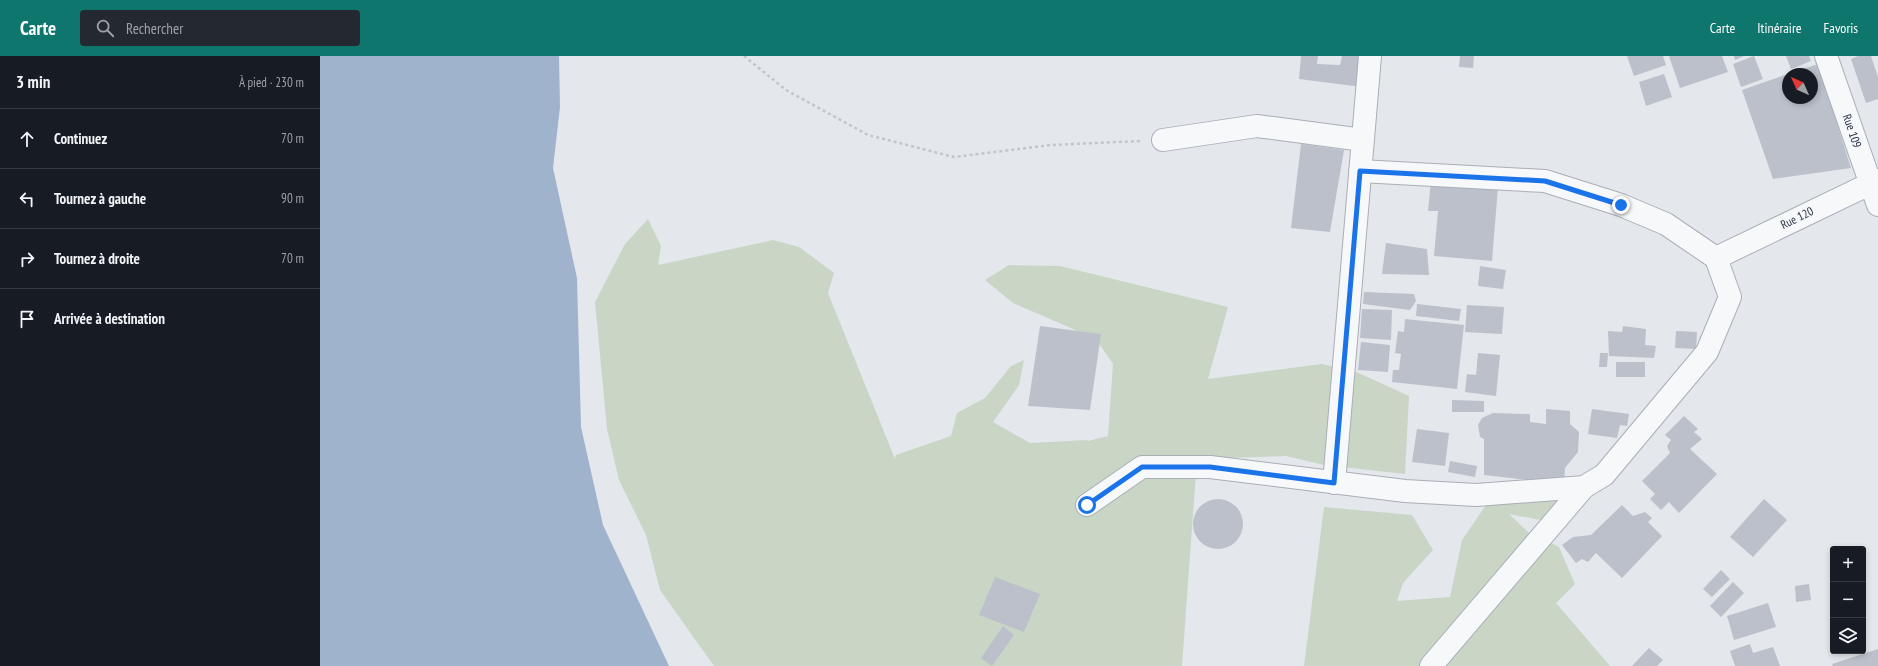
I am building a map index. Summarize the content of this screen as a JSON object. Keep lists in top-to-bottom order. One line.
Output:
{"streets":{"street":["Rue 109","Rue 120"]},"crossings":[["Rue 109","Rue 120"]],"north":"top left","page":{"header":"Carte","search":"Rechercher","nav":["Carte","Itinéraire","Favoris"],"heading":["3 min","À pied · 230 m"],"list":[["Continuez","70 m"],["Tournez à gauche","90 m"],["Tournez à droite","70 m"],"Arrivée à destination"],"map_buttons":["+","−"]}}
